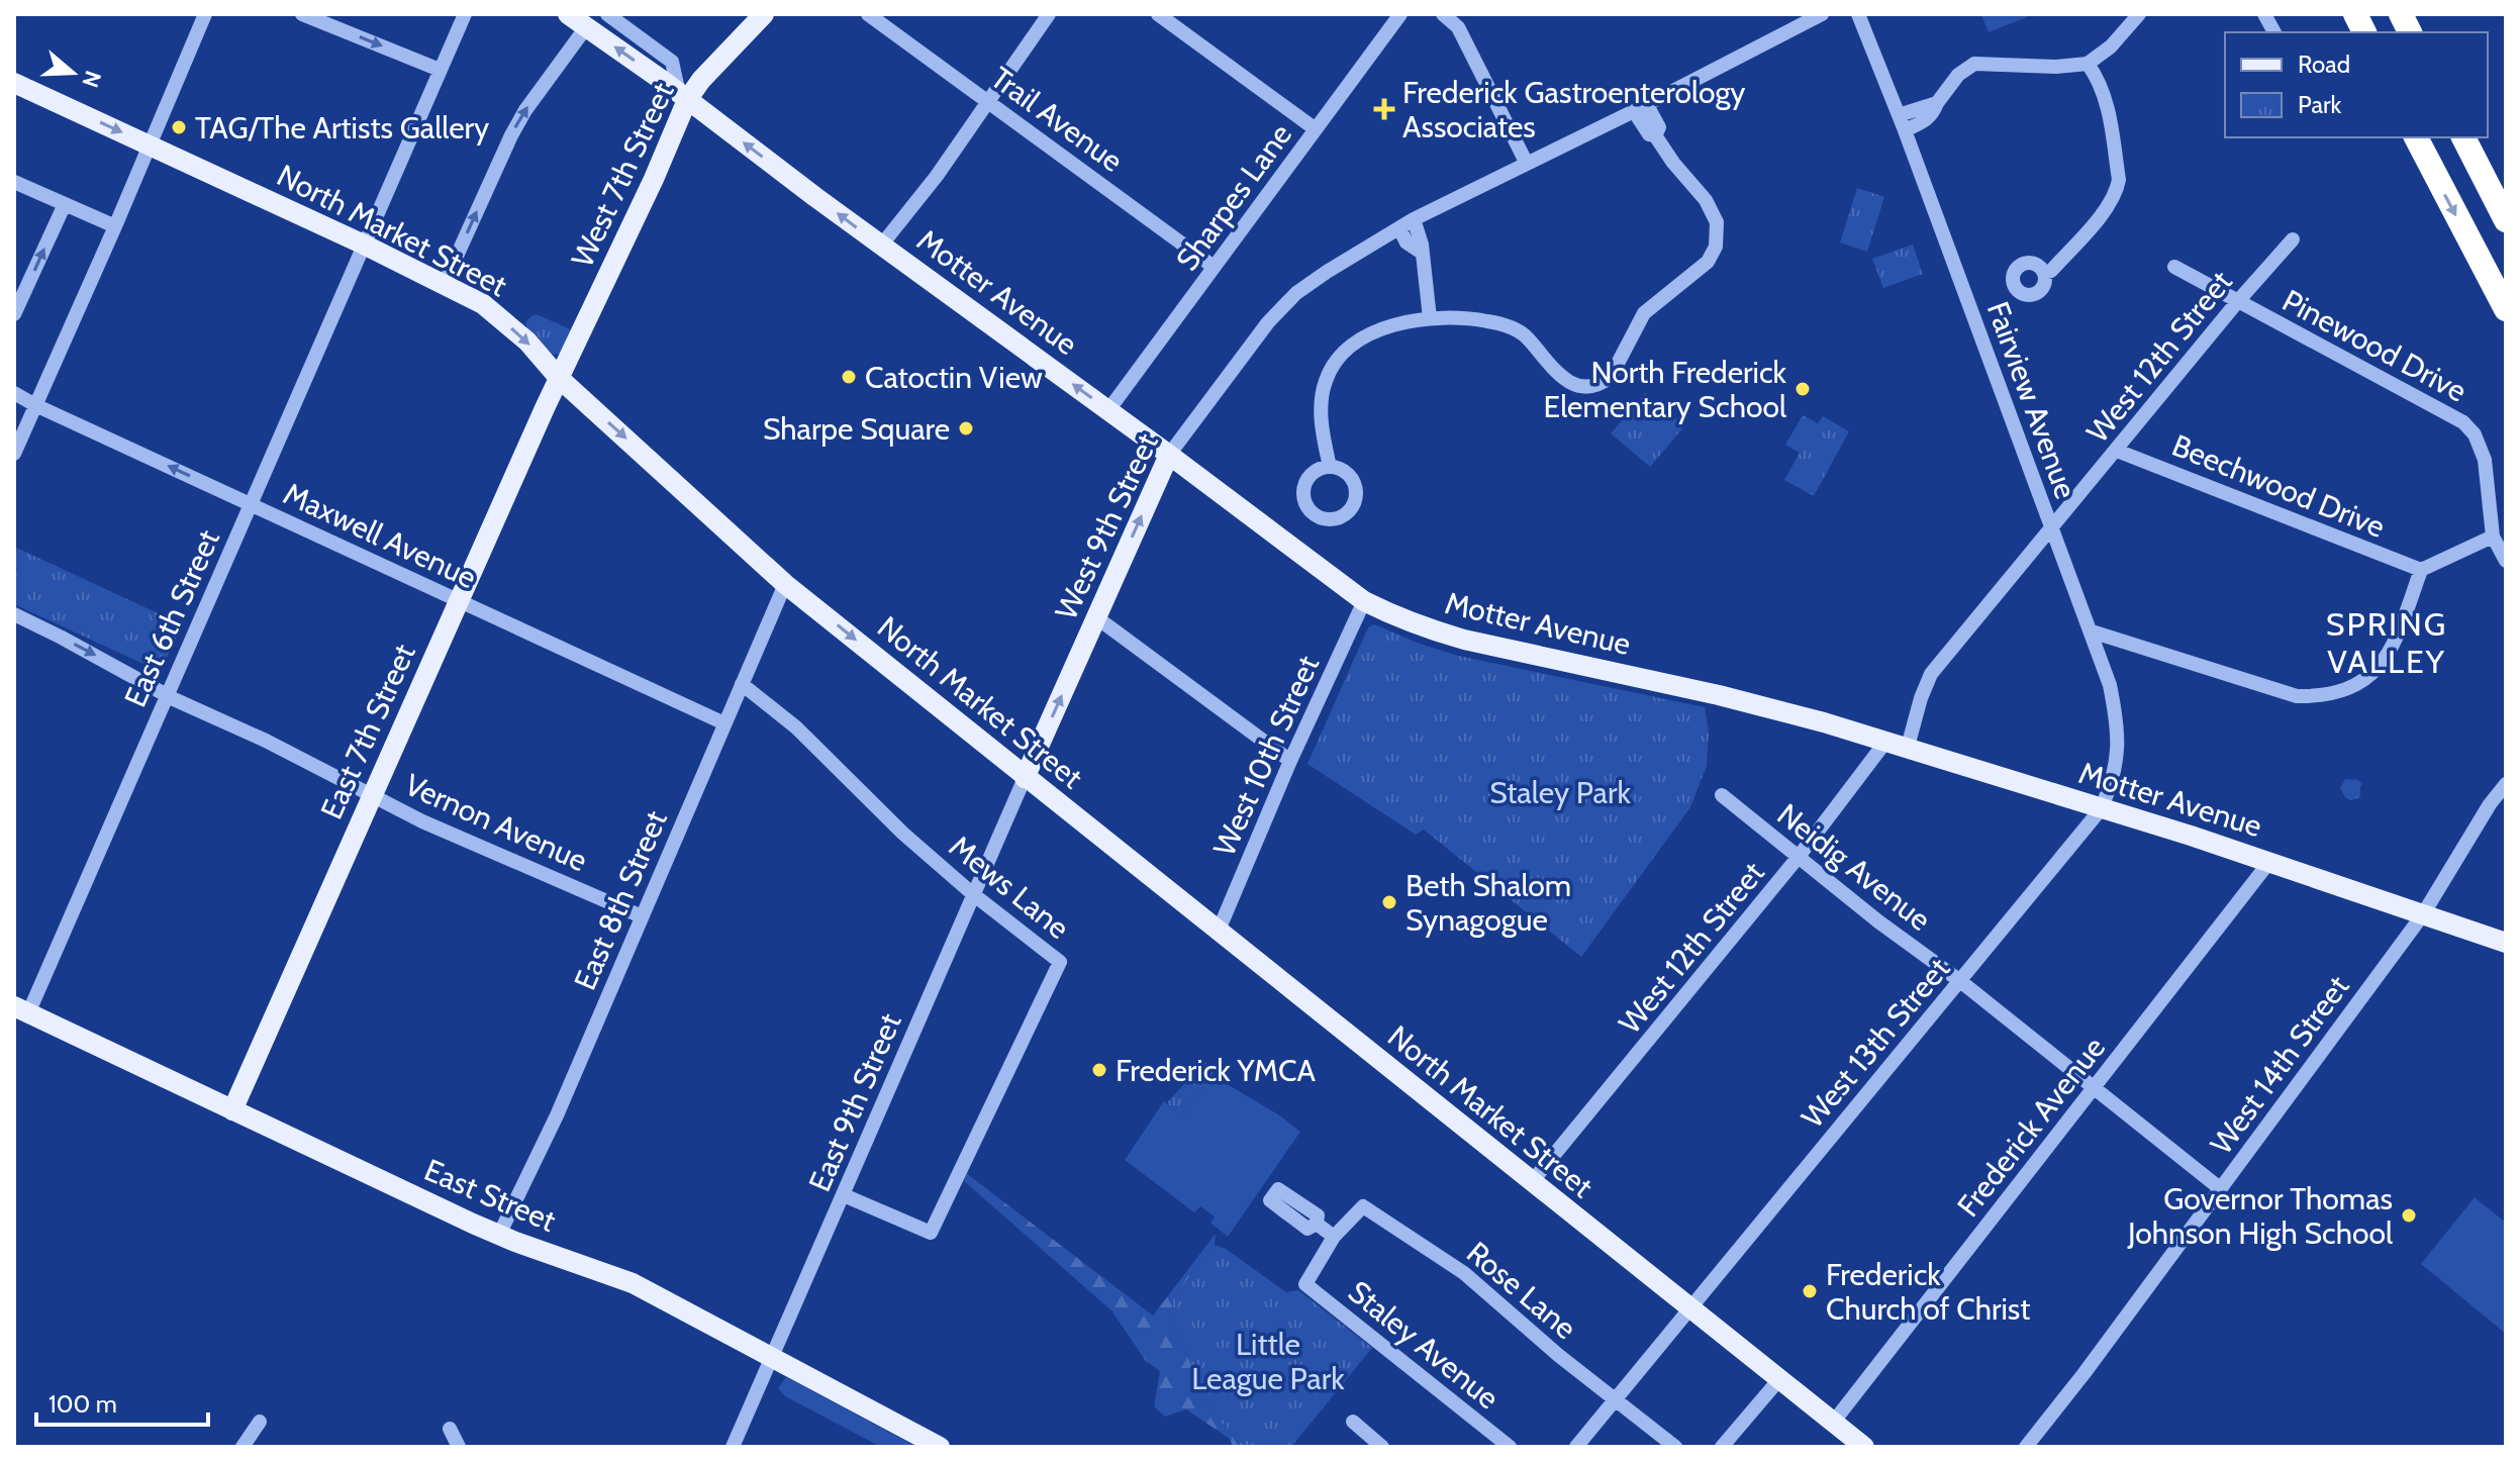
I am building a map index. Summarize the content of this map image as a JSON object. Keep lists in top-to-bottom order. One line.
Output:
{"streets":{"main road":["West 7th Street","North Market Street","Motter Avenue","West 9th Street","East 7th Street","East Street"],"street":["Trail Avenue","Sharpes Lane","Pinewood Drive","West 12th Street","Fairview Avenue","Beechwood Drive","Maxwell Avenue","East 6th Street","West 10th Street","Vernon Avenue","Neidig Avenue","Mews Lane","East 8th Street","West 13th Street","West 14th Street","East 9th Street","Frederick Avenue","Rose Lane","Staley Avenue"]},"crossings":[["Trail Avenue","Sharpes Lane"],["West 7th Street","North Market Street"],["West 7th Street","Motter Avenue"],["West 7th Street","East 7th Street"],["Sharpes Lane","Motter Avenue"],["North Market Street","West 12th Street"],["North Market Street","West 9th Street"],["North Market Street","East 6th Street"],["North Market Street","East 7th Street"],["North Market Street","West 10th Street"],["North Market Street","East 8th Street"],["North Market Street","West 13th Street"],["North Market Street","East 9th Street"],["North Market Street","Frederick Avenue"],["Motter Avenue","West 12th Street"],["Motter Avenue","Fairview Avenue"],["Motter Avenue","West 9th Street"],["Motter Avenue","West 10th Street"],["Motter Avenue","West 13th Street"],["Motter Avenue","West 14th Street"],["Motter Avenue","Frederick Avenue"],["Pinewood Drive","West 12th Street"],["West 12th Street","Fairview Avenue"],["West 12th Street","Beechwood Drive"],["West 12th Street","Neidig Avenue"],["Fairview Avenue","West 13th Street"],["West 9th Street","East 9th Street"],["Maxwell Avenue","East 6th Street"],["Maxwell Avenue","East 7th Street"],["Maxwell Avenue","East 8th Street"],["East 6th Street","Vernon Avenue"],["East 6th Street","East Street"],["East 7th Street","Vernon Avenue"],["East 7th Street","East Street"],["Vernon Avenue","East 8th Street"],["Neidig Avenue","West 13th Street"],["Neidig Avenue","West 14th Street"],["Neidig Avenue","Frederick Avenue"],["Mews Lane","East 8th Street"],["Mews Lane","East 9th Street"],["East 8th Street","East Street"],["West 13th Street","Rose Lane"],["East 9th Street","East Street"],["Rose Lane","Staley Avenue"]],"one_way":["North Market Street"],"districts":["SPRING VALLEY"],"parks":["Staley Park","Little League Park"],"places":{"health":["Frederick Gastroenterology Associates"],"other":["TAG/The Artists Gallery","Catoctin View","North Frederick Elementary School","Sharpe Square","Beth Shalom Synagogue","Frederick YMCA","Governor Thomas Johnson High School","Frederick Church of Christ"]},"legend":["Road","Park"],"scale_bar":"100 m","north":"right"}
